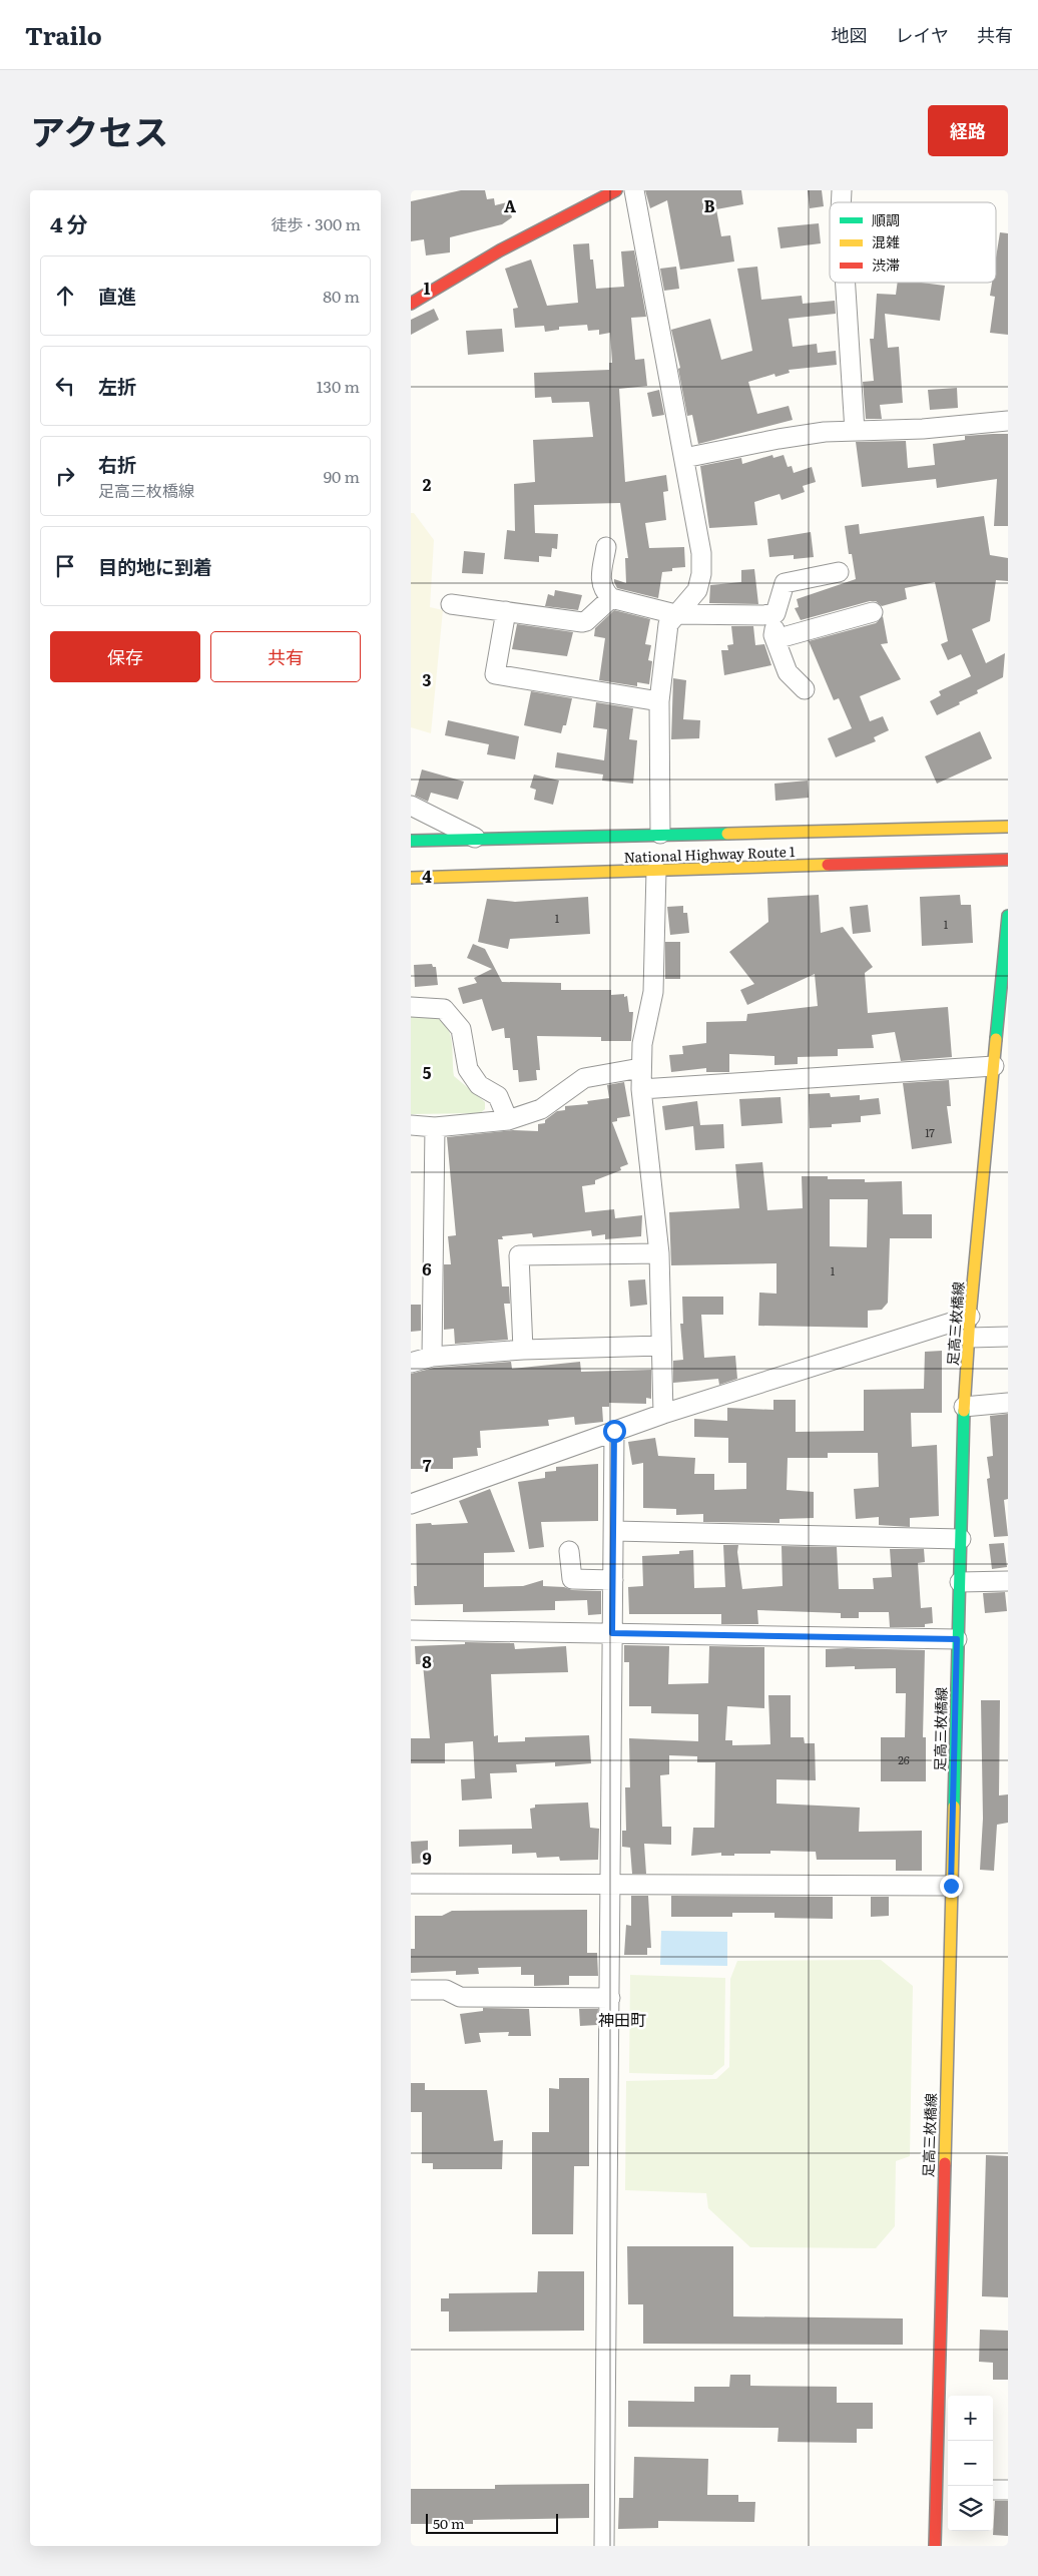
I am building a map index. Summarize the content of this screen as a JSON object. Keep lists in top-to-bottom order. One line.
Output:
{"streets":{"main road":["National Highway Route 1","足高三枚橋線"]},"districts":["神田町"],"house_numbers":["1","1","17","1","26"],"legend":["順調","混雑","渋滞"],"scale_bar":"50 m","page":{"header":"Trailo","nav":["地図","レイヤ","共有"],"title":"アクセス","buttons":["経路",["保存","共有"]],"heading":["4 分","徒歩 · 300 m"],"list":[["直進","80 m"],["左折","130 m"],["右折","足高三枚橋線","90 m"],"目的地に到着"],"map_buttons":["+","−"],"scale":"50 m"},"grid":{"columns":["A","B"],"rows":["1","2","3","4","5","6","7","8","9"]}}
